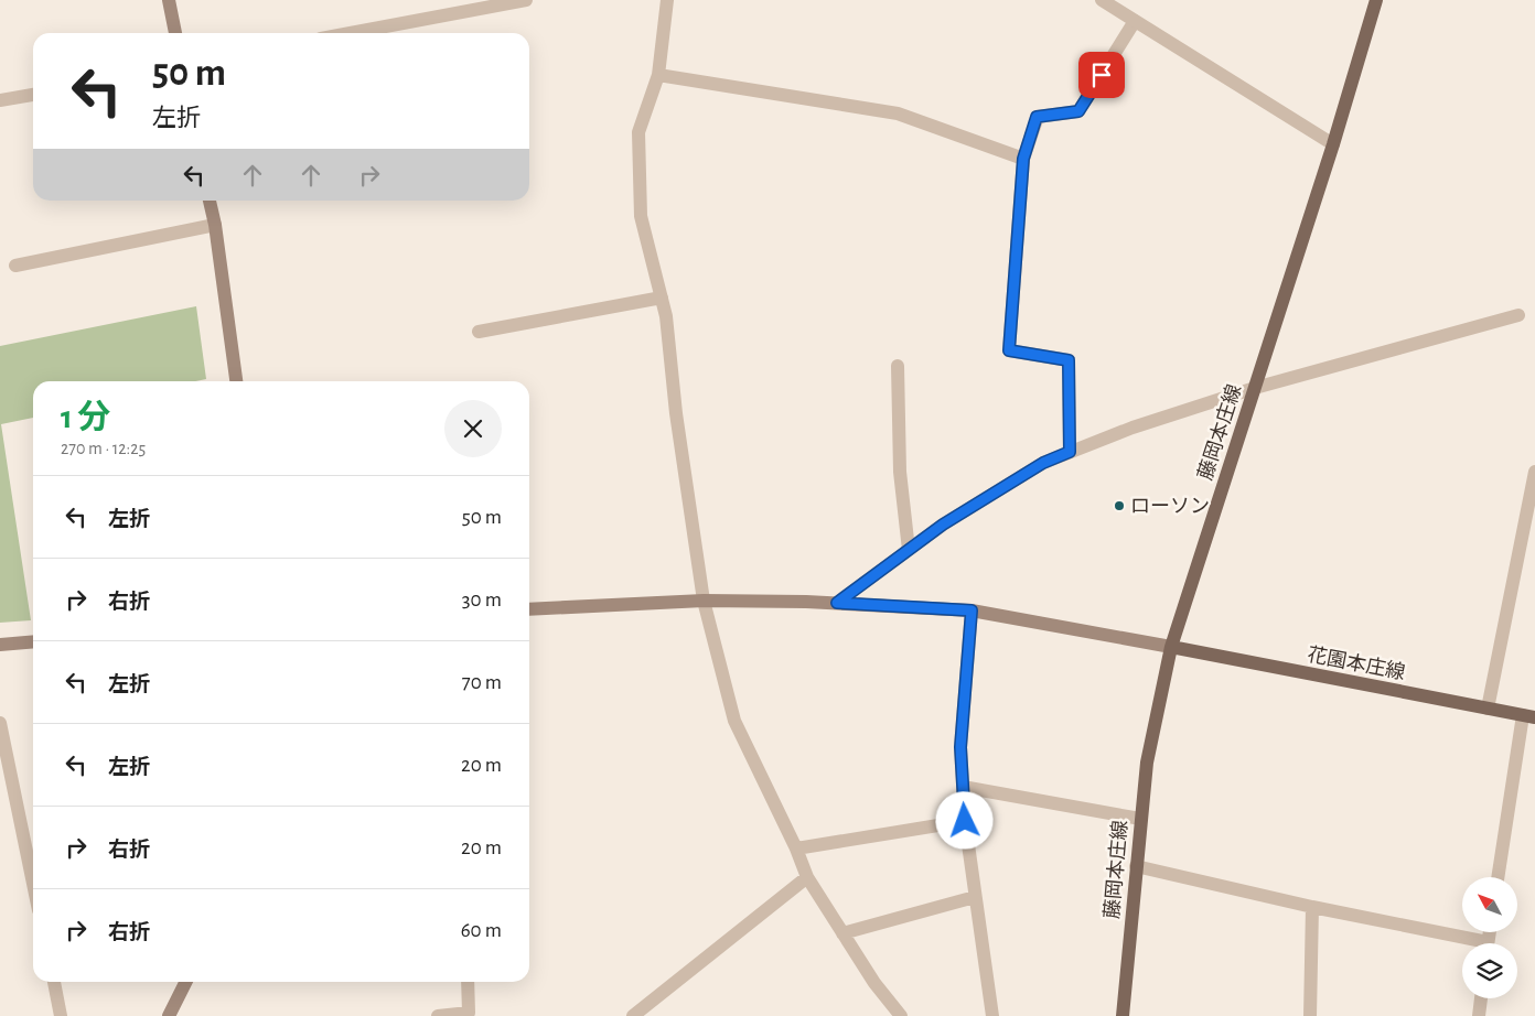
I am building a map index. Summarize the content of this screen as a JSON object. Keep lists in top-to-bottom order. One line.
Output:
{"streets":{"main road":["藤岡本庄線","花園本庄線"]},"crossings":[["藤岡本庄線","花園本庄線"]],"places":["ローソン"],"north":"top left","page":{"turn":["50 m","左折"],"heading":["1 分","270 m · 12:25"],"list":[{"name":"左折","value":"50 m"},{"name":"右折","value":"30 m"},{"name":"左折","value":"70 m"},{"name":"左折","value":"20 m"},{"name":"右折","value":"20 m"},{"name":"右折","value":"60 m"}]}}
